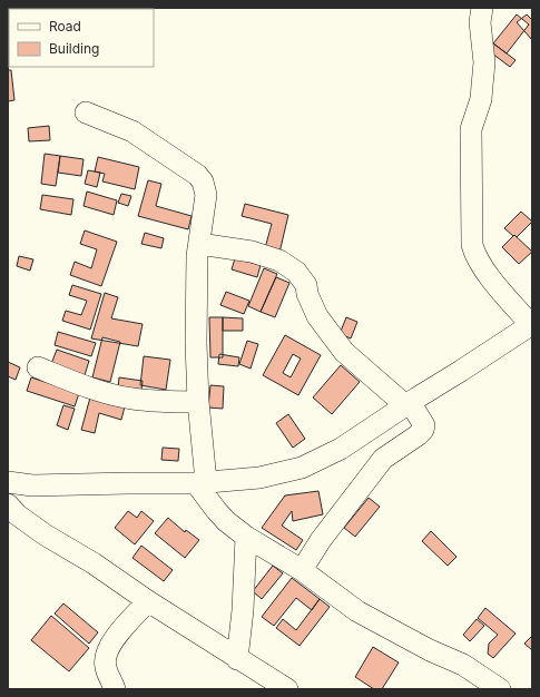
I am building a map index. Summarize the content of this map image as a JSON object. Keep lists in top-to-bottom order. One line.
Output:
{"legend":["Road","Building"]}
